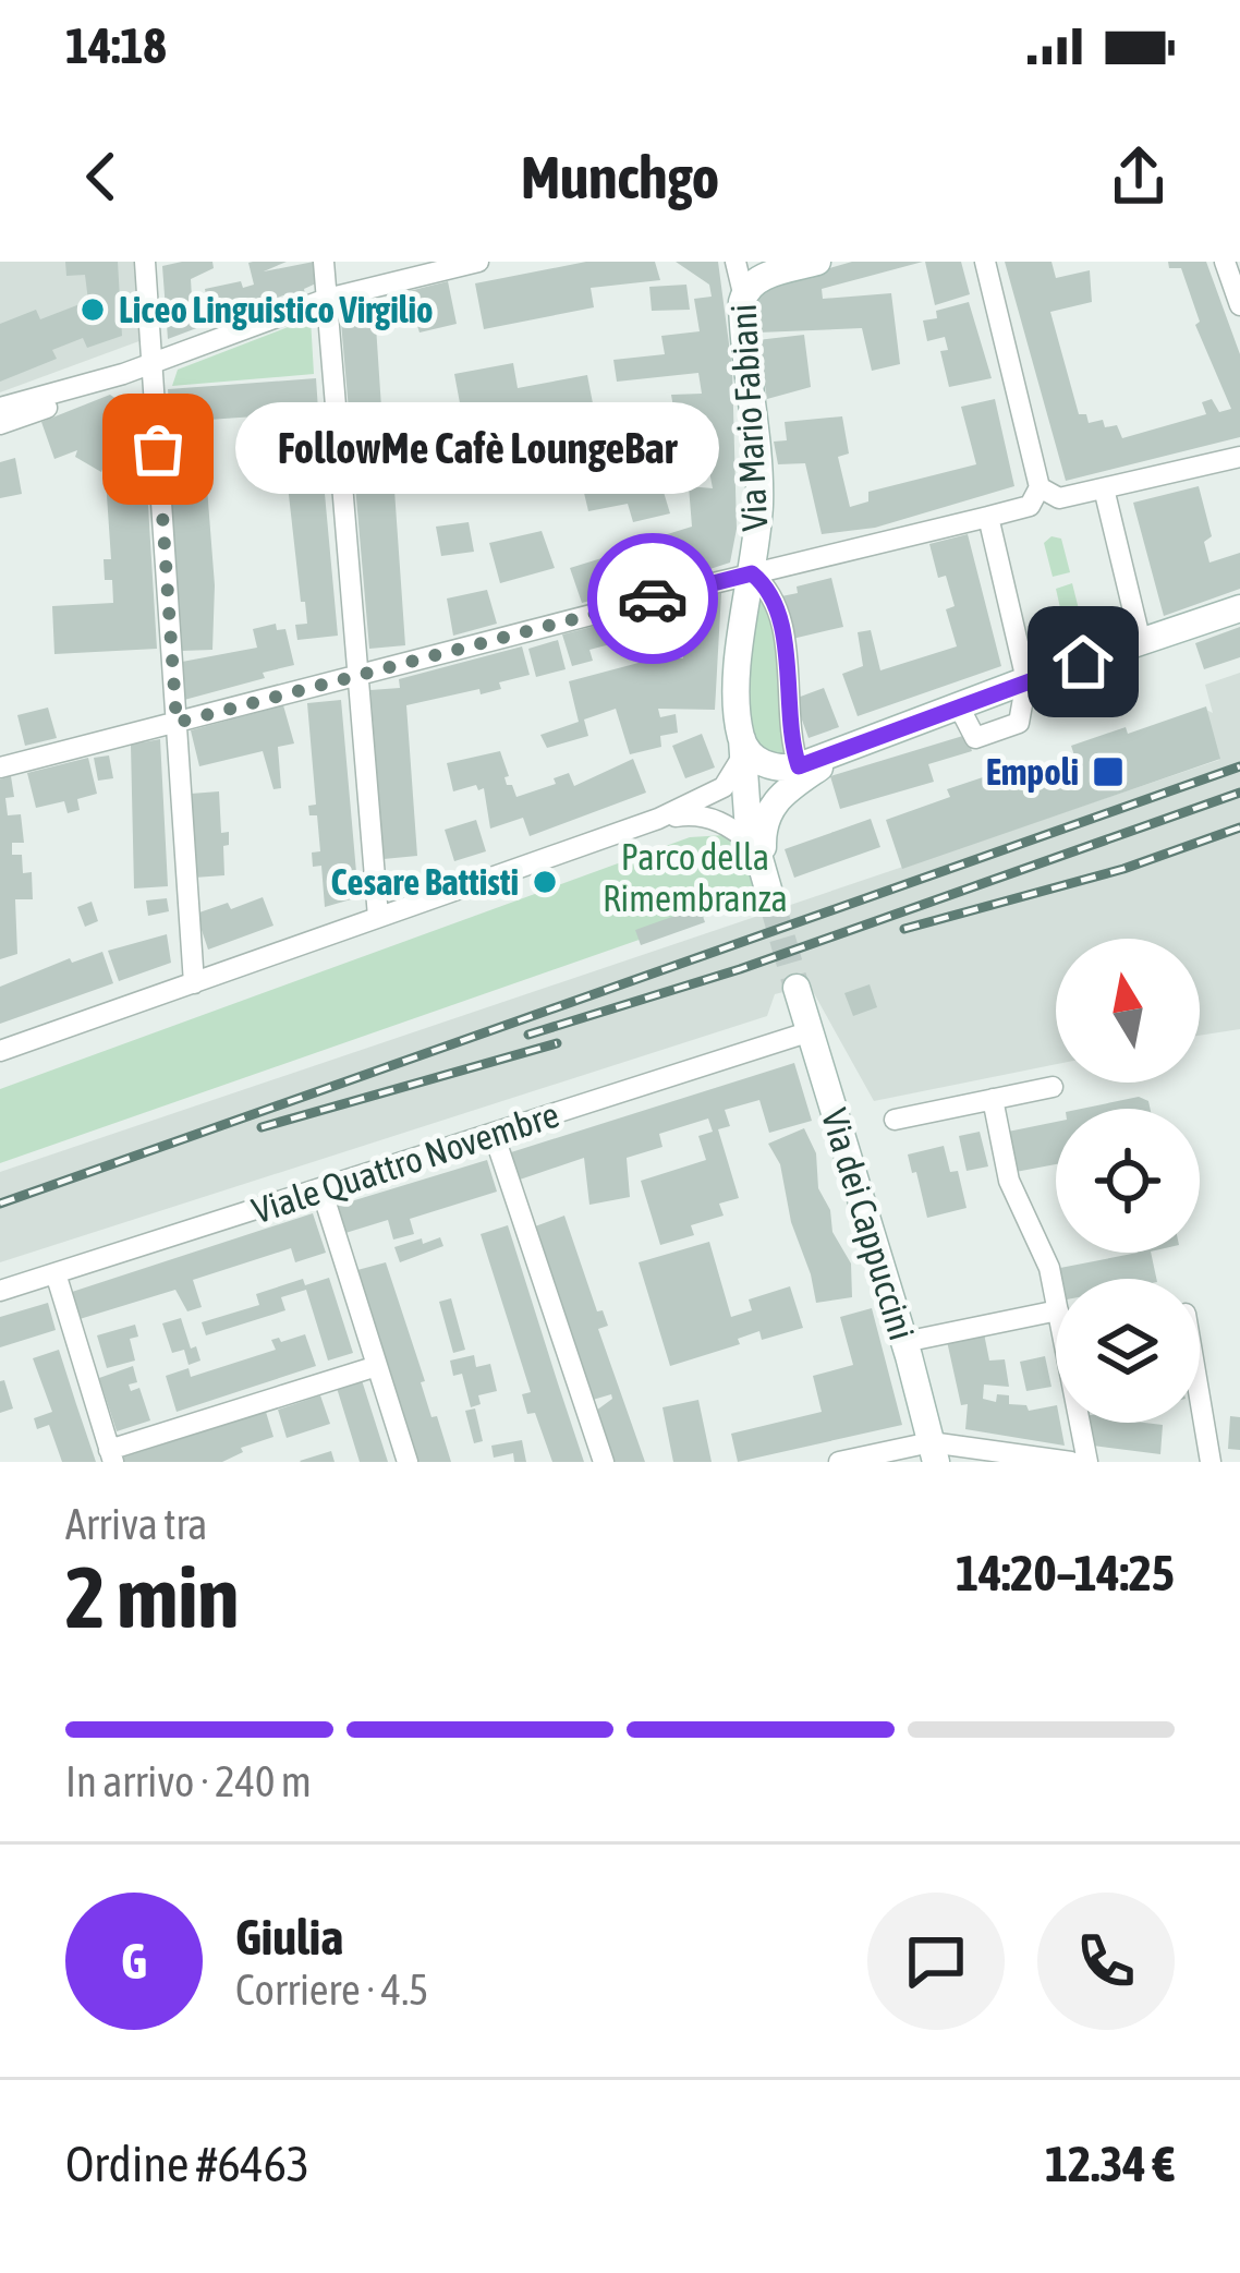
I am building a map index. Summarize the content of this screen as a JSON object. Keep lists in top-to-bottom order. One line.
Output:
{"streets":{"main road":["Via Mario Fabiani","Via dei Cappuccini"],"street":["Viale Quattro Novembre"]},"crossings":[["Viale Quattro Novembre","Via dei Cappuccini"]],"parks":["Parco della Rimembranza"],"places":{"other":["Liceo Linguistico Virgilio","FollowMe Cafè LoungeBar","Cesare Battisti"],"transit":["Empoli"]},"north":"top","page":{"status":"14:18","header":"Munchgo","bubble":"FollowMe Cafè LoungeBar","heading":["2 min","Arriva tra","14:20–14:25"],"panel":["Giulia","Corriere · 4.5","Ordine #6463","12.34 €"],"bar":"In arrivo · 240 m","round":"G"}}
